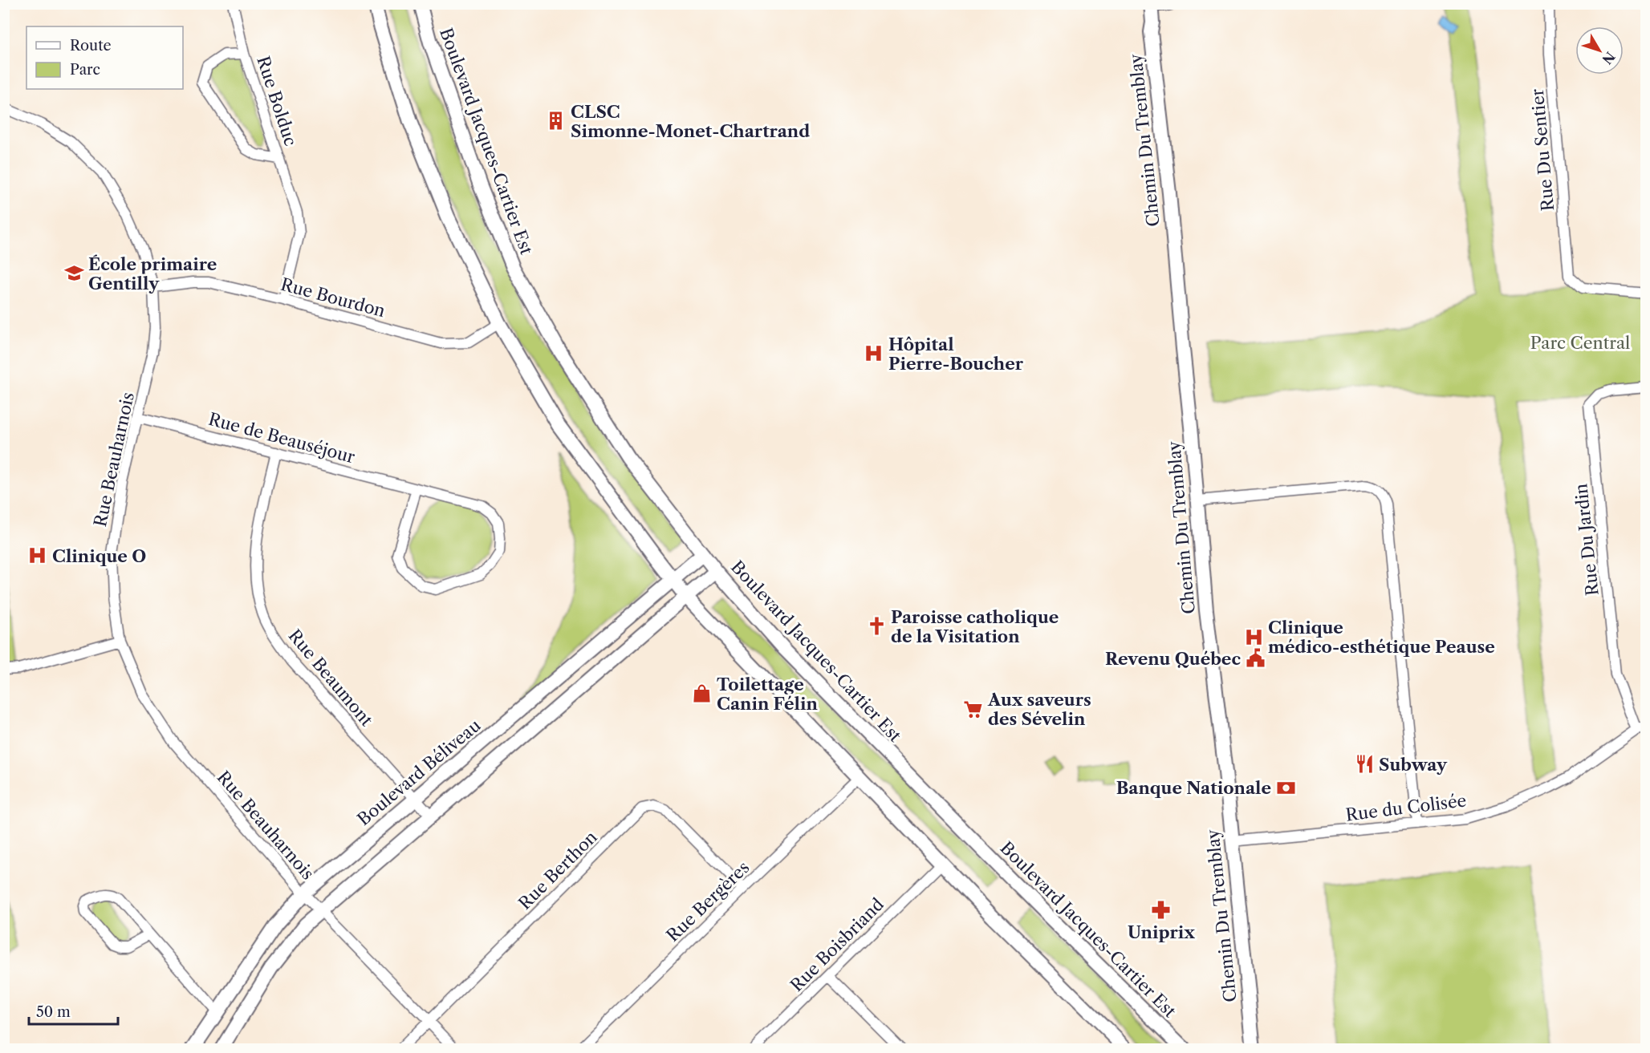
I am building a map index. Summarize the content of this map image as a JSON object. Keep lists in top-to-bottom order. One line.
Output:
{"streets":{"main road":["Chemin Du Tremblay","Boulevard Jacques-Cartier Est","Boulevard Béliveau"],"street":["Rue Bolduc","Rue Du Sentier","Rue Bourdon","Rue de Beauséjour","Rue Beauharnois","Rue Du Jardin","Rue Beaumont","Rue du Colisée","Rue Berthon","Rue Bergères","Rue Boisbriand"]},"crossings":[["Rue Bolduc","Rue Bourdon"],["Chemin Du Tremblay","Rue du Colisée"],["Boulevard Jacques-Cartier Est","Boulevard Béliveau"],["Rue Bourdon","Rue Beauharnois"],["Rue de Beauséjour","Rue Beauharnois"],["Rue de Beauséjour","Rue Beaumont"],["Rue Beauharnois","Boulevard Béliveau"],["Rue Beauharnois","Rue Berthon"],["Rue Du Jardin","Rue du Colisée"],["Rue Beaumont","Boulevard Béliveau"],["Rue Berthon","Rue Bergères"]],"parks":["Parc Central"],"places":{"building":["CLSC Simonne-Monet-Chartrand"],"school or university":["École primaire Gentilly"],"hospital":["Hôpital Pierre-Boucher","Clinique O","Clinique médico-esthétique Peause"],"church":["Paroisse catholique de la Visitation"],"public building":["Revenu Québec"],"shop":["Toilettage Canin Félin"],"supermarket":["Aux saveurs des Sévelin"],"restaurant":["Subway"],"bank":["Banque Nationale"],"pharmacy":["Uniprix"]},"legend":["Route","Parc"],"scale_bar":"50 m","north":"bottom right"}
